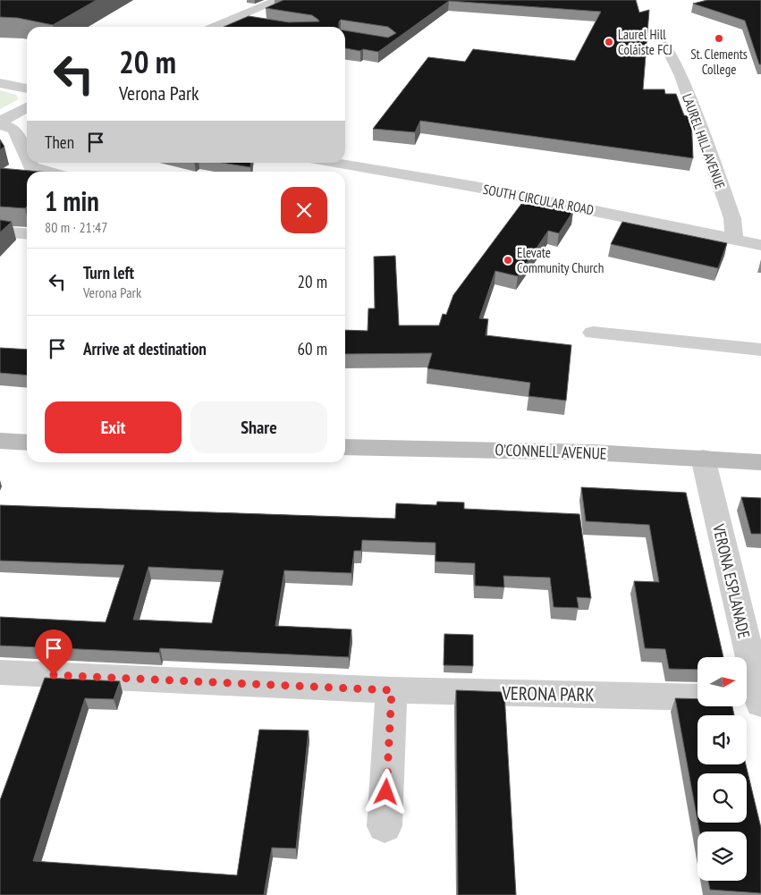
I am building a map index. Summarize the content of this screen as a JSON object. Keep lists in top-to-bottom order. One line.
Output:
{"streets":{"main road":["O'CONNELL AVENUE"],"street":["LAUREL HILL AVENUE","SOUTH CIRCULAR ROAD","VERONA ESPLANADE","VERONA PARK"]},"crossings":[["LAUREL HILL AVENUE","SOUTH CIRCULAR ROAD"],["O'CONNELL AVENUE","VERONA ESPLANADE"]],"places":["St. Clements College","Laurel Hill Coláiste FCJ","Elevate Community Church"],"north":"right","page":{"turn":["20 m","Verona Park"],"then":"Then","heading":["1 min","80 m · 21:47"],"list":[{"name":"Turn left","note":"Verona Park","value":"20 m"},{"name":"Arrive at destination","value":"60 m"}],"buttons":["Exit","Share"]}}
